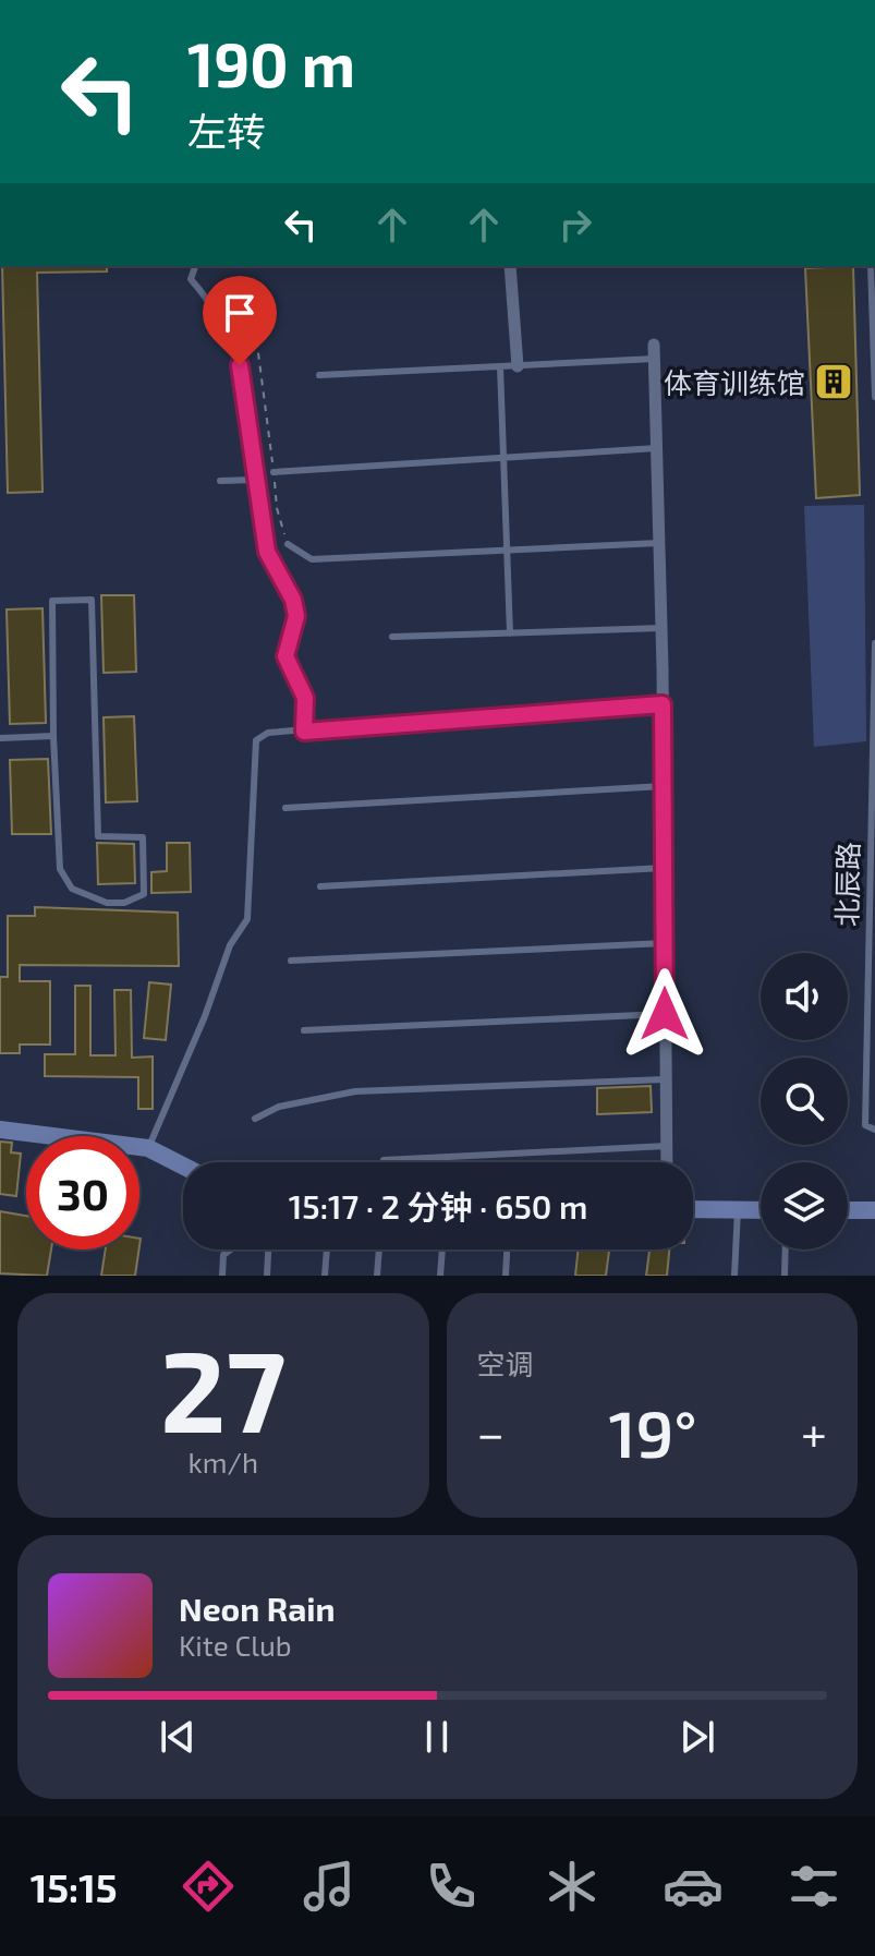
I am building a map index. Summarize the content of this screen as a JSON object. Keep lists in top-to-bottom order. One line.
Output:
{"streets":{"lane":["北辰路"]},"places":{"building":["体育训练馆"]},"page":{"turn":["190 m","左转"],"limit":"30","trip":"15:17 · 2 分钟 · 650 m","tile":[["27","km/h"],"空调"],"heat":["−","19°","+"],"song":["Neon Rain","Kite Club"],"tabs":"15:15"}}
